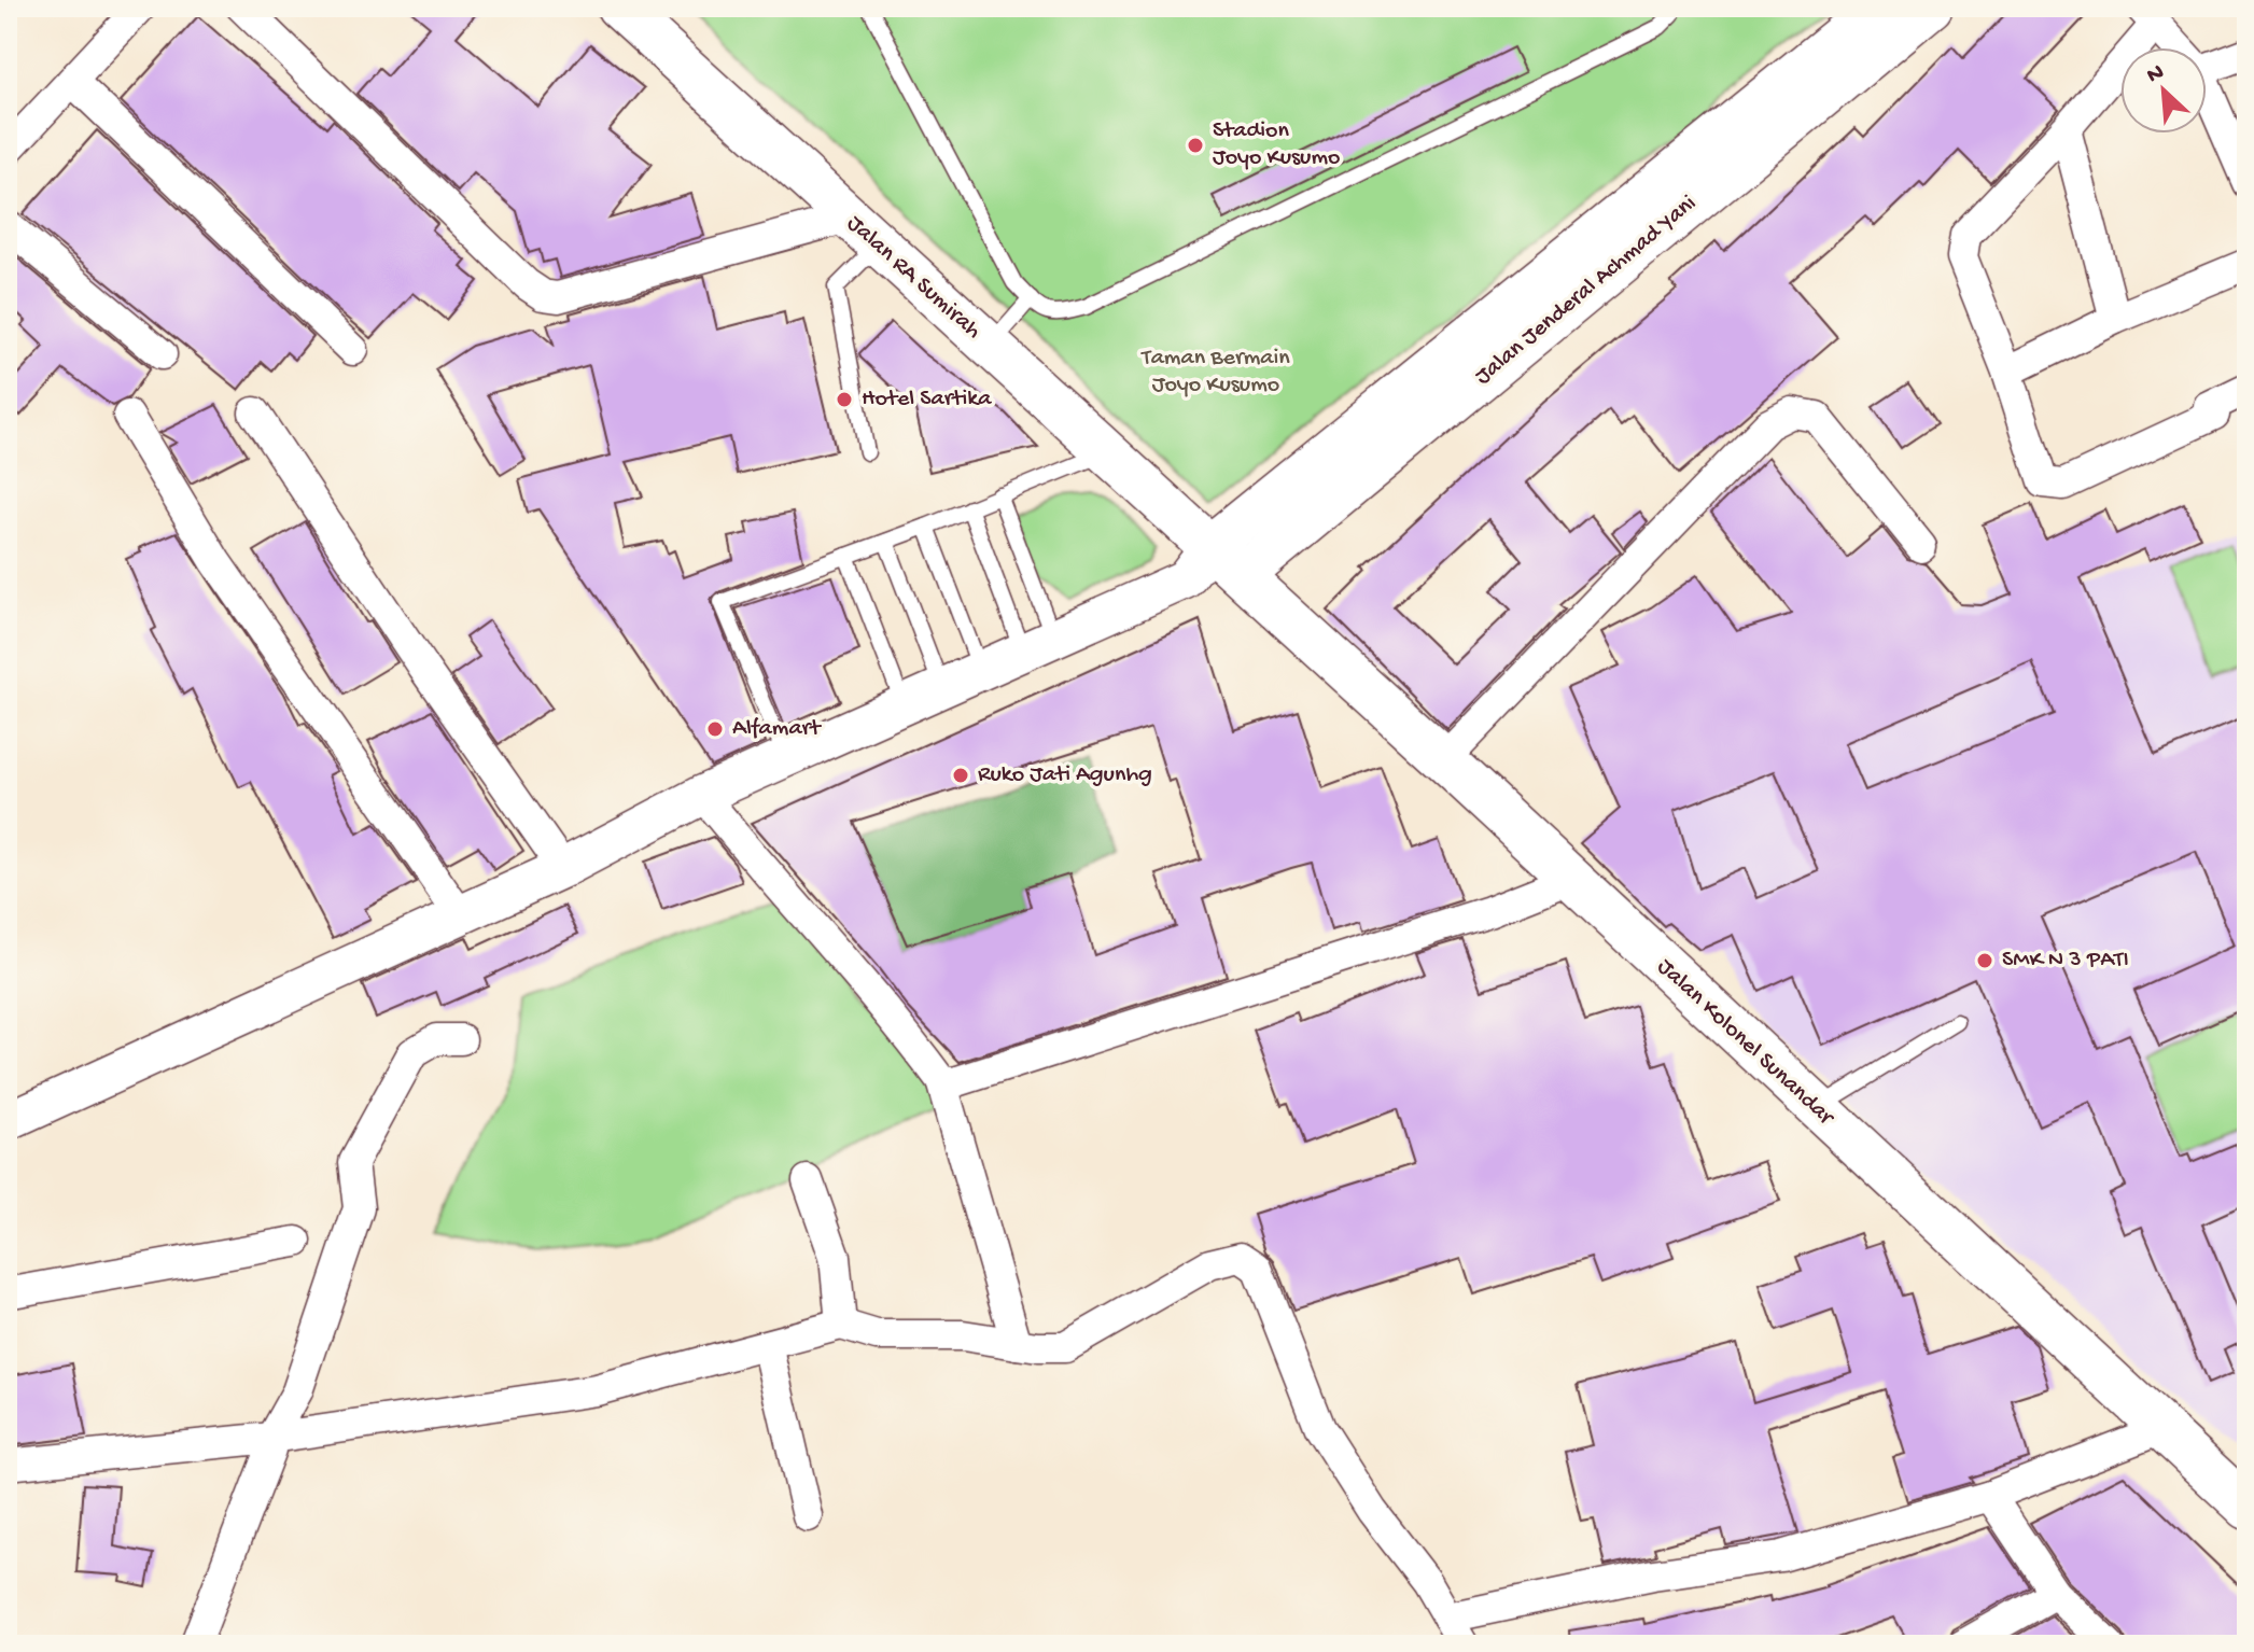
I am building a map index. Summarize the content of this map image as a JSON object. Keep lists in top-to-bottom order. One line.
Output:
{"streets":{"main road":["Jalan RA Sumirah","Jalan Jenderal Achmad Yani","Jalan Kolonel Sunandar"]},"crossings":[["Jalan RA Sumirah","Jalan Jenderal Achmad Yani"],["Jalan RA Sumirah","Jalan Kolonel Sunandar"],["Jalan Jenderal Achmad Yani","Jalan Kolonel Sunandar"]],"parks":["Taman Bermain Joyo Kusumo"],"places":["Stadion Joyo Kusumo","Hotel Sartika","Alfamart","Ruko Jati Agunhg","SMK N 3 PATI"],"north":"top left"}
